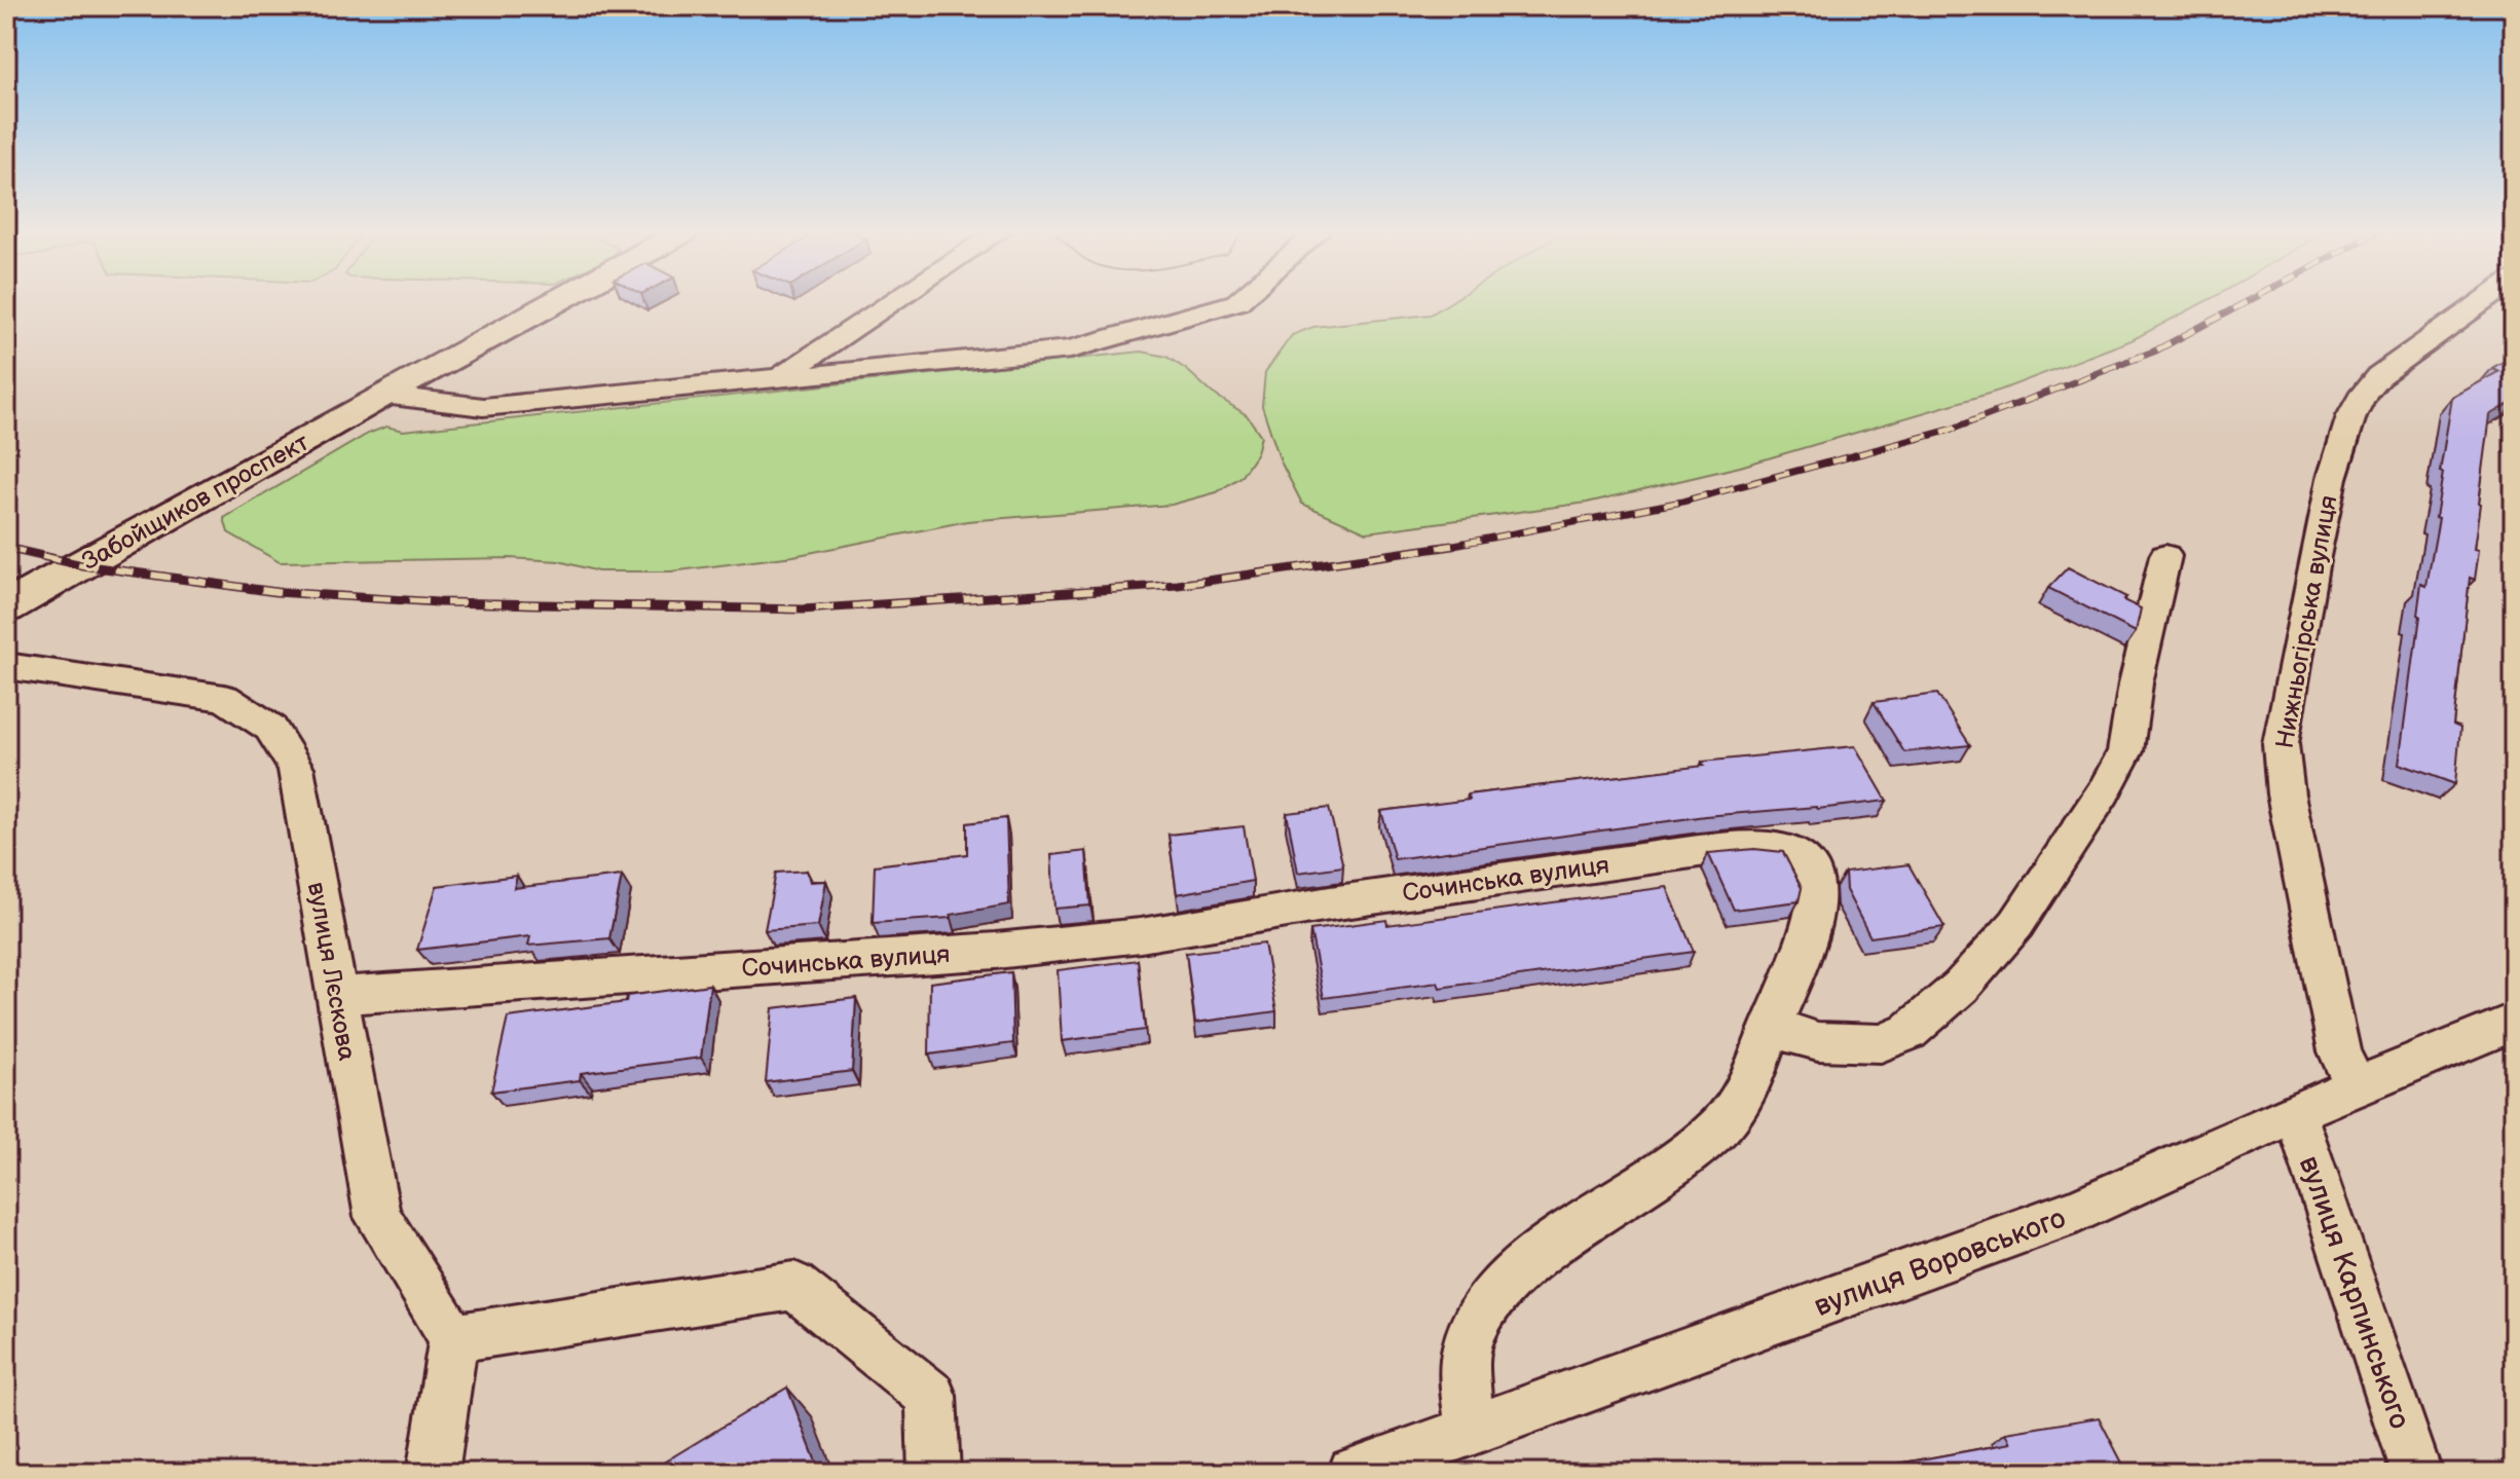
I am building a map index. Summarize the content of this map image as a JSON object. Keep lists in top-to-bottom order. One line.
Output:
{"streets":{"main road":["Забойщиков проспект"],"street":["Нижньогірська вулиця","Сочинська вулиця","вулиця Лєскова","вулиця Воровського","вулиця Карпинського"]},"crossings":[["Нижньогірська вулиця","вулиця Воровського"],["Сочинська вулиця","вулиця Лєскова"],["вулиця Воровського","вулиця Карпинського"]]}
